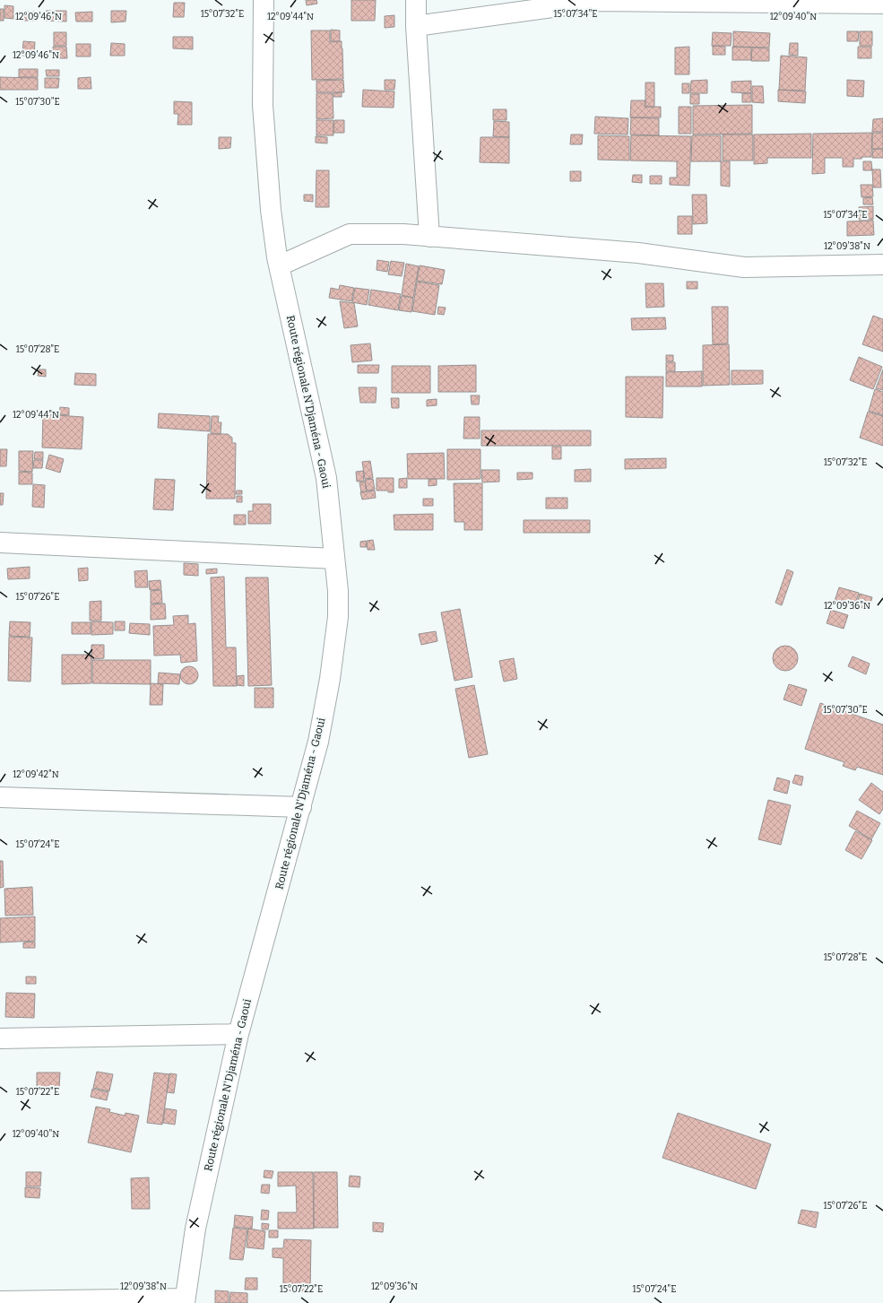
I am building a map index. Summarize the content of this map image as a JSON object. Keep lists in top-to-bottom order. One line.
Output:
{"streets":{"street":["Route régionale N'Djaména - Gaoui"]},"coordinates":["15°07'34\"E","15°07'32\"E","12°09'46\"N","12°09'44\"N","12°09'40\"N","15°07'30\"E","12°09'38\"N","15°07'28\"E","15°07'26\"E","12°09'36\"N","12°09'42\"N","15°07'24\"E","15°07'22\"E"]}
